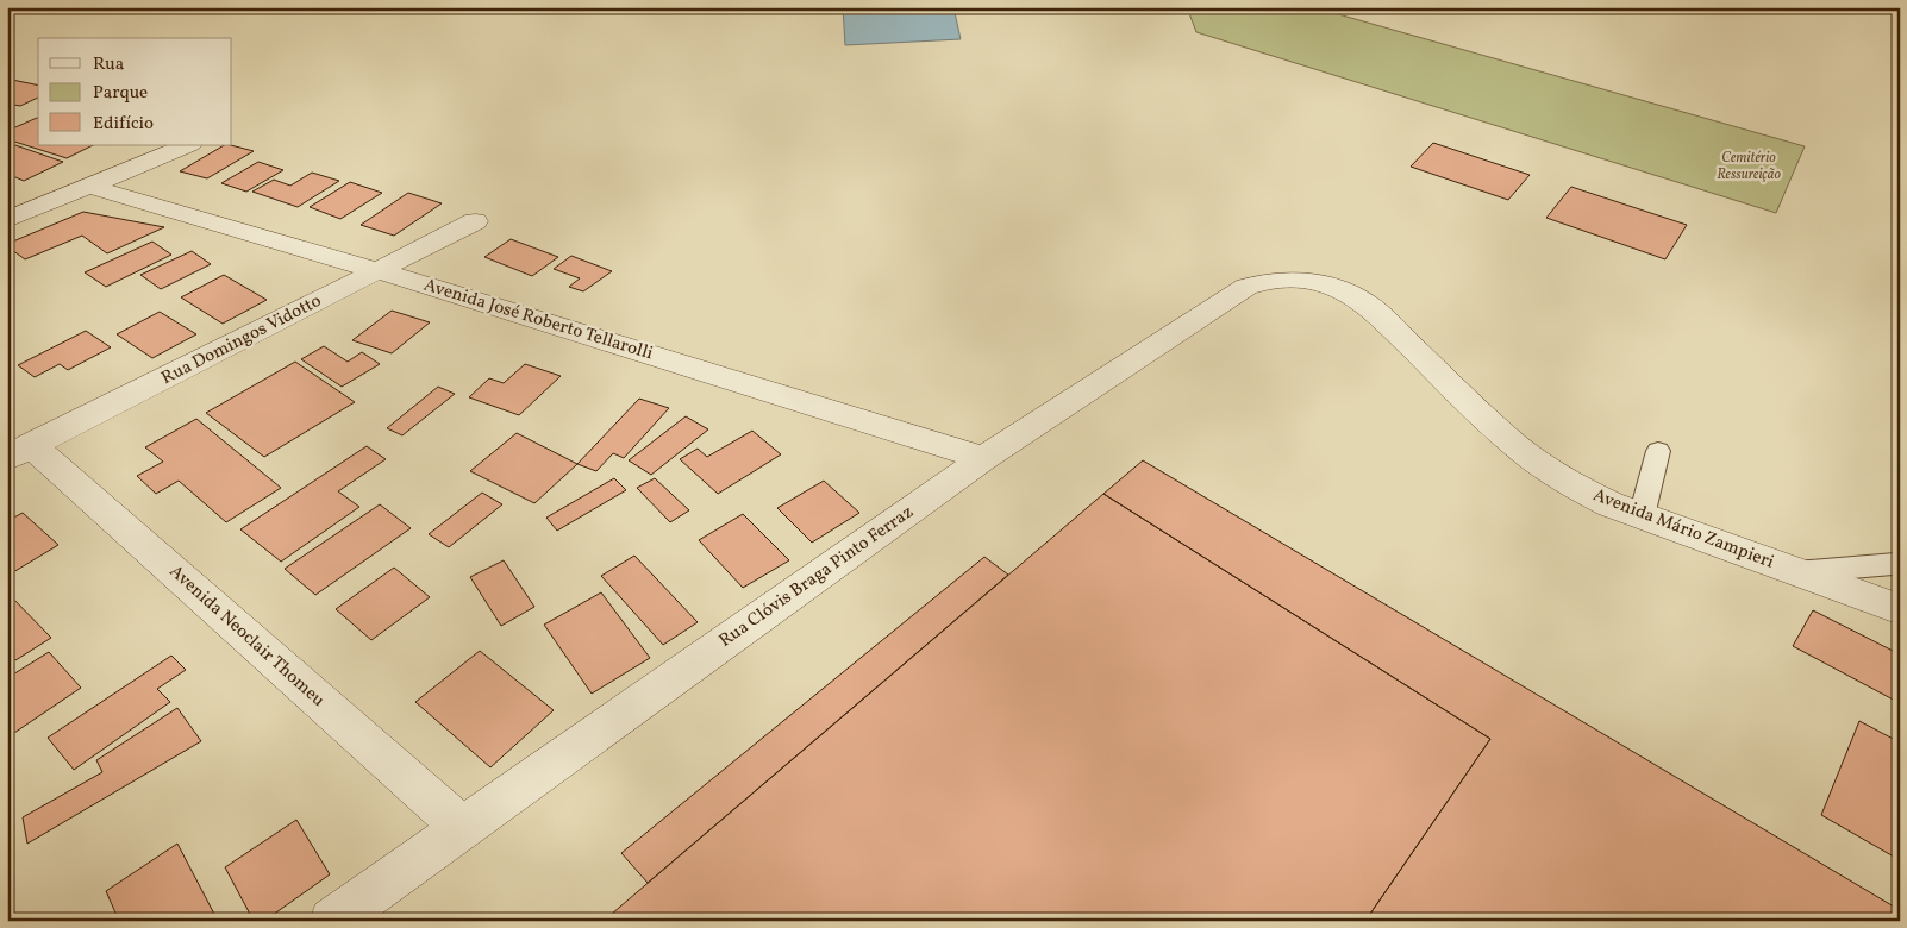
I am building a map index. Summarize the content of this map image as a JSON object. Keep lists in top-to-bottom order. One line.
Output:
{"streets":{"street":["Avenida José Roberto Tellarolli","Rua Domingos Vidotto","Avenida Mário Zampieri","Rua Clóvis Braga Pinto Ferraz","Avenida Neoclair Thomeu"]},"crossings":[["Avenida José Roberto Tellarolli","Rua Domingos Vidotto"],["Avenida José Roberto Tellarolli","Rua Clóvis Braga Pinto Ferraz"],["Rua Domingos Vidotto","Avenida Neoclair Thomeu"],["Avenida Mário Zampieri","Rua Clóvis Braga Pinto Ferraz"],["Rua Clóvis Braga Pinto Ferraz","Avenida Neoclair Thomeu"]],"parks":["Cemitério Ressureição"],"legend":["Rua","Parque","Edifício"]}
